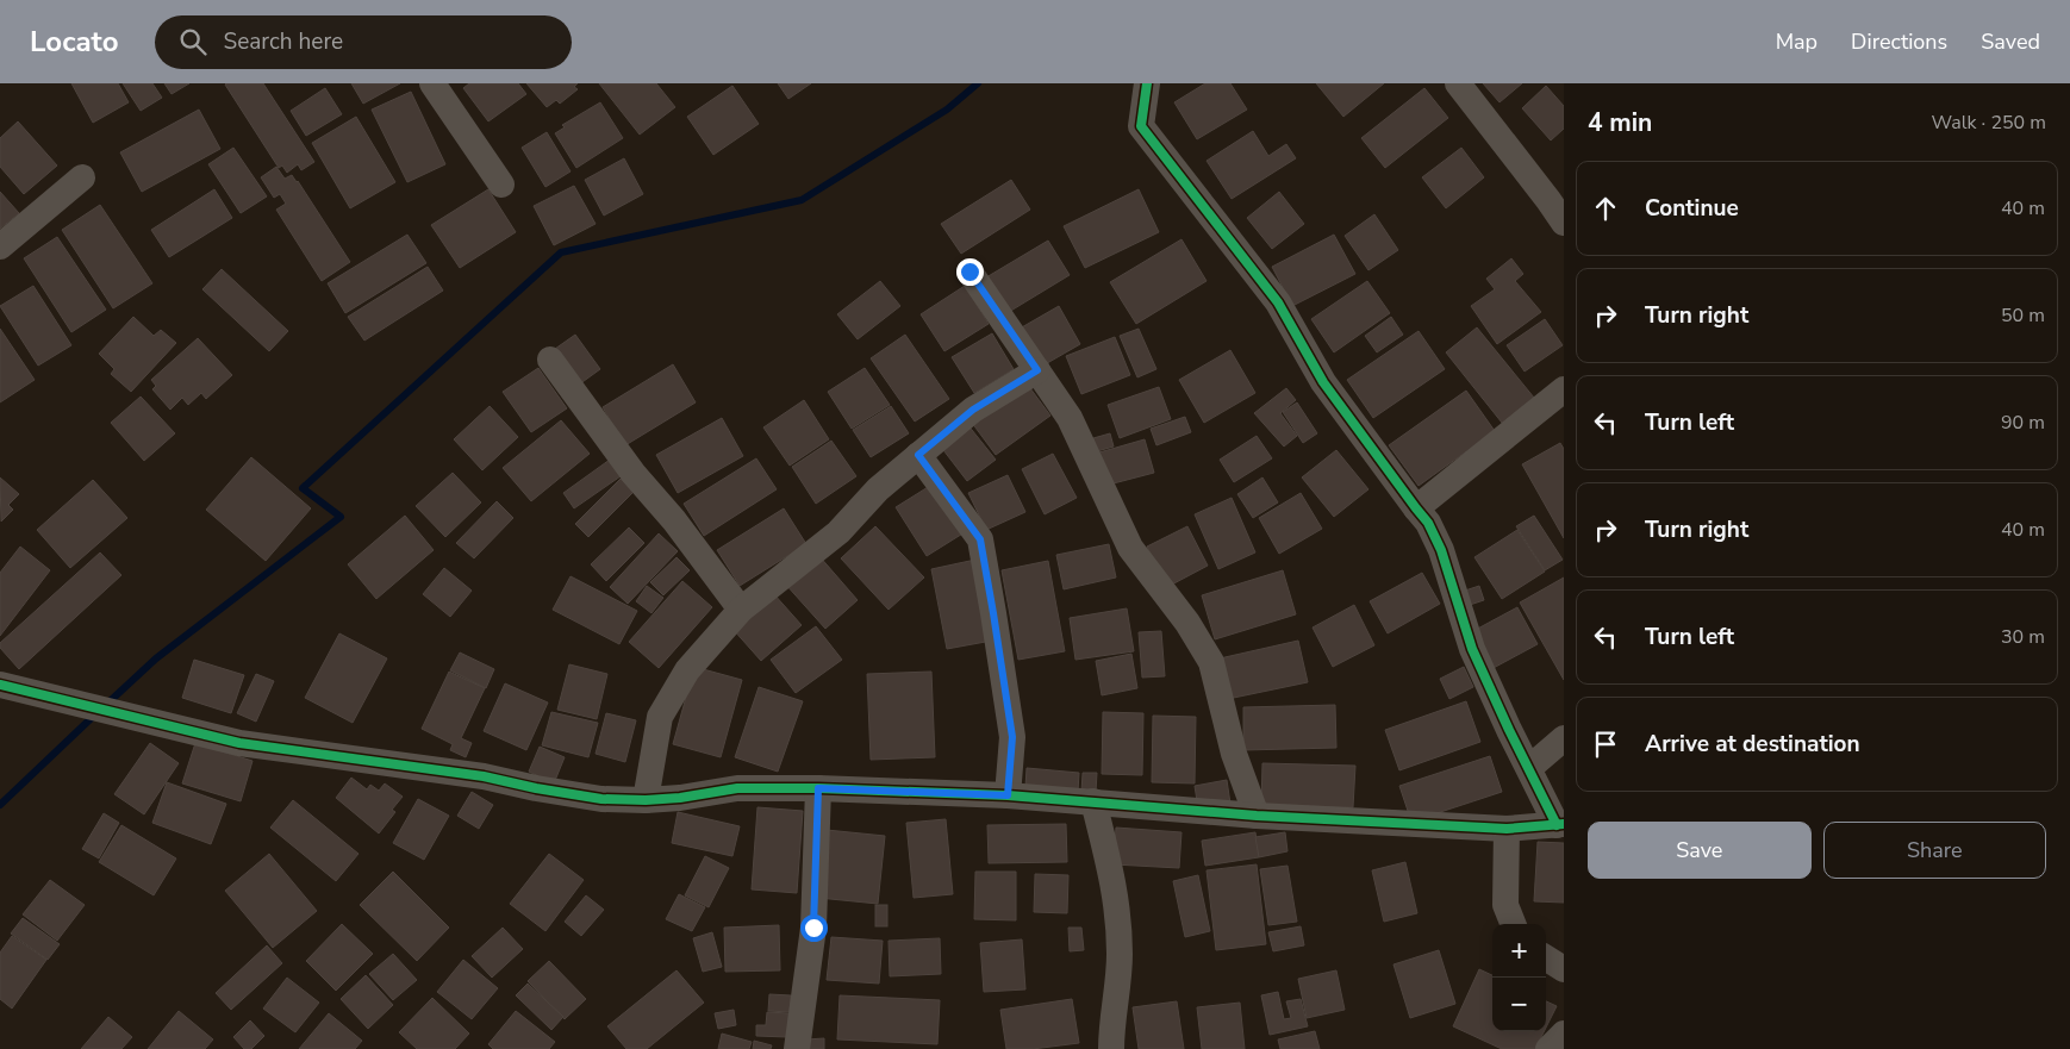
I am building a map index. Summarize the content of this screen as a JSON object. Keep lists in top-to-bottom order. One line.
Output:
{"page":{"header":"Locato","search":"Search here","nav":["Map","Directions","Saved"],"heading":["4 min","Walk · 250 m"],"list":[["Continue","40 m"],["Turn right","50 m"],["Turn left","90 m"],["Turn right","40 m"],["Turn left","30 m"],"Arrive at destination"],"buttons":["Save","Share"],"map_buttons":["+","−"]}}
